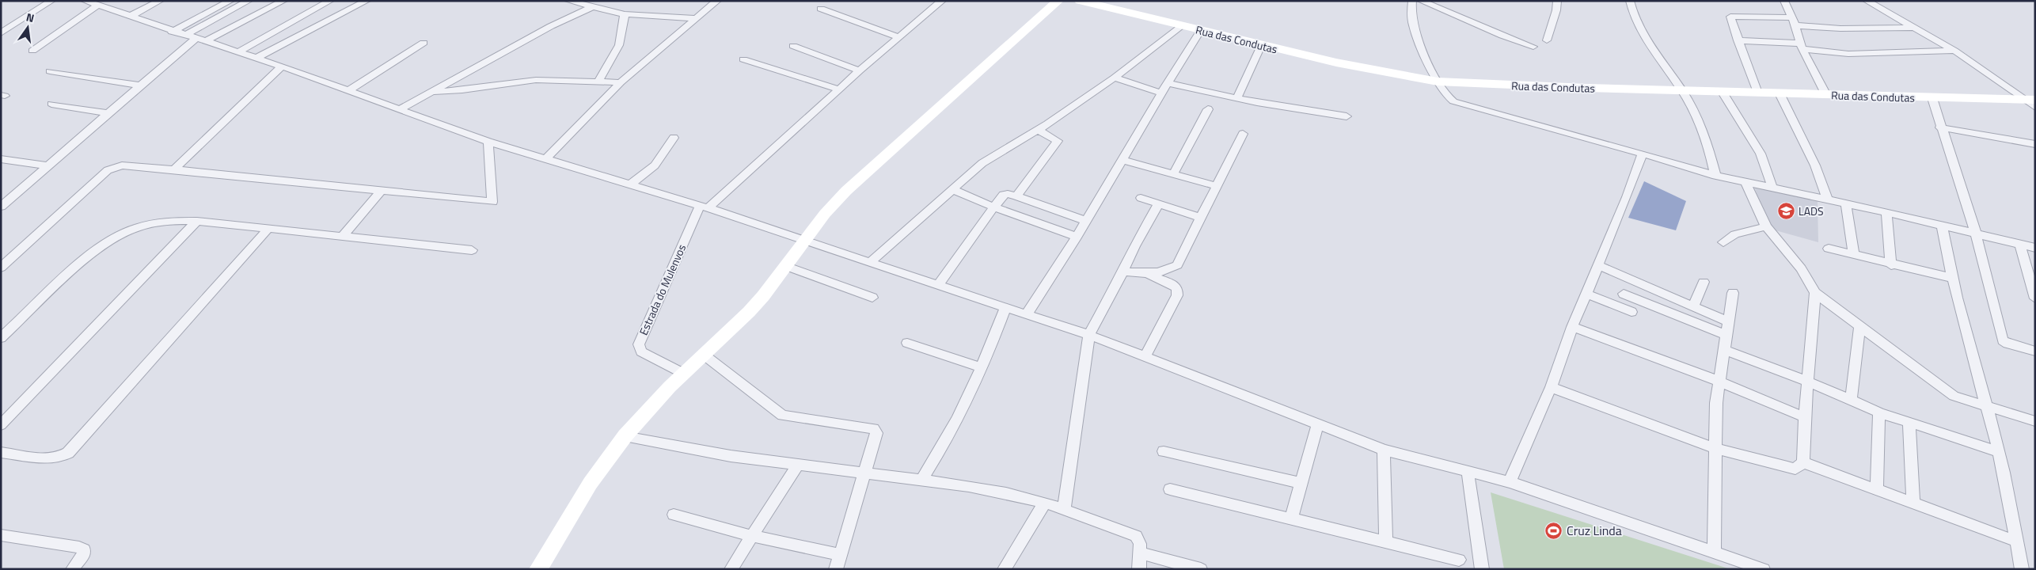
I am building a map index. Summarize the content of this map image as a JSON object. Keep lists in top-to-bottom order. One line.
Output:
{"streets":{"street":["Rua das Condutas","Estrada do Mulenvos"]},"places":{"school or university":["LADS"],"sports":["Cruz Linda"]},"north":"top"}
